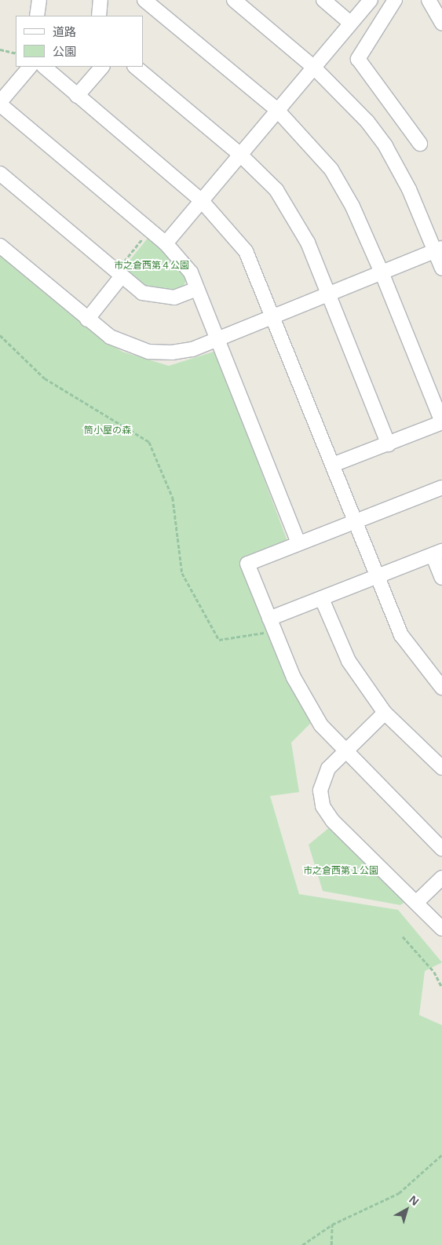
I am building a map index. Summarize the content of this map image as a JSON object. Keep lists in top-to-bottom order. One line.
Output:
{"parks":["市之倉西第４公園","筒小屋の森","市之倉西第１公園"],"legend":["道路","公園"],"north":"top right"}
